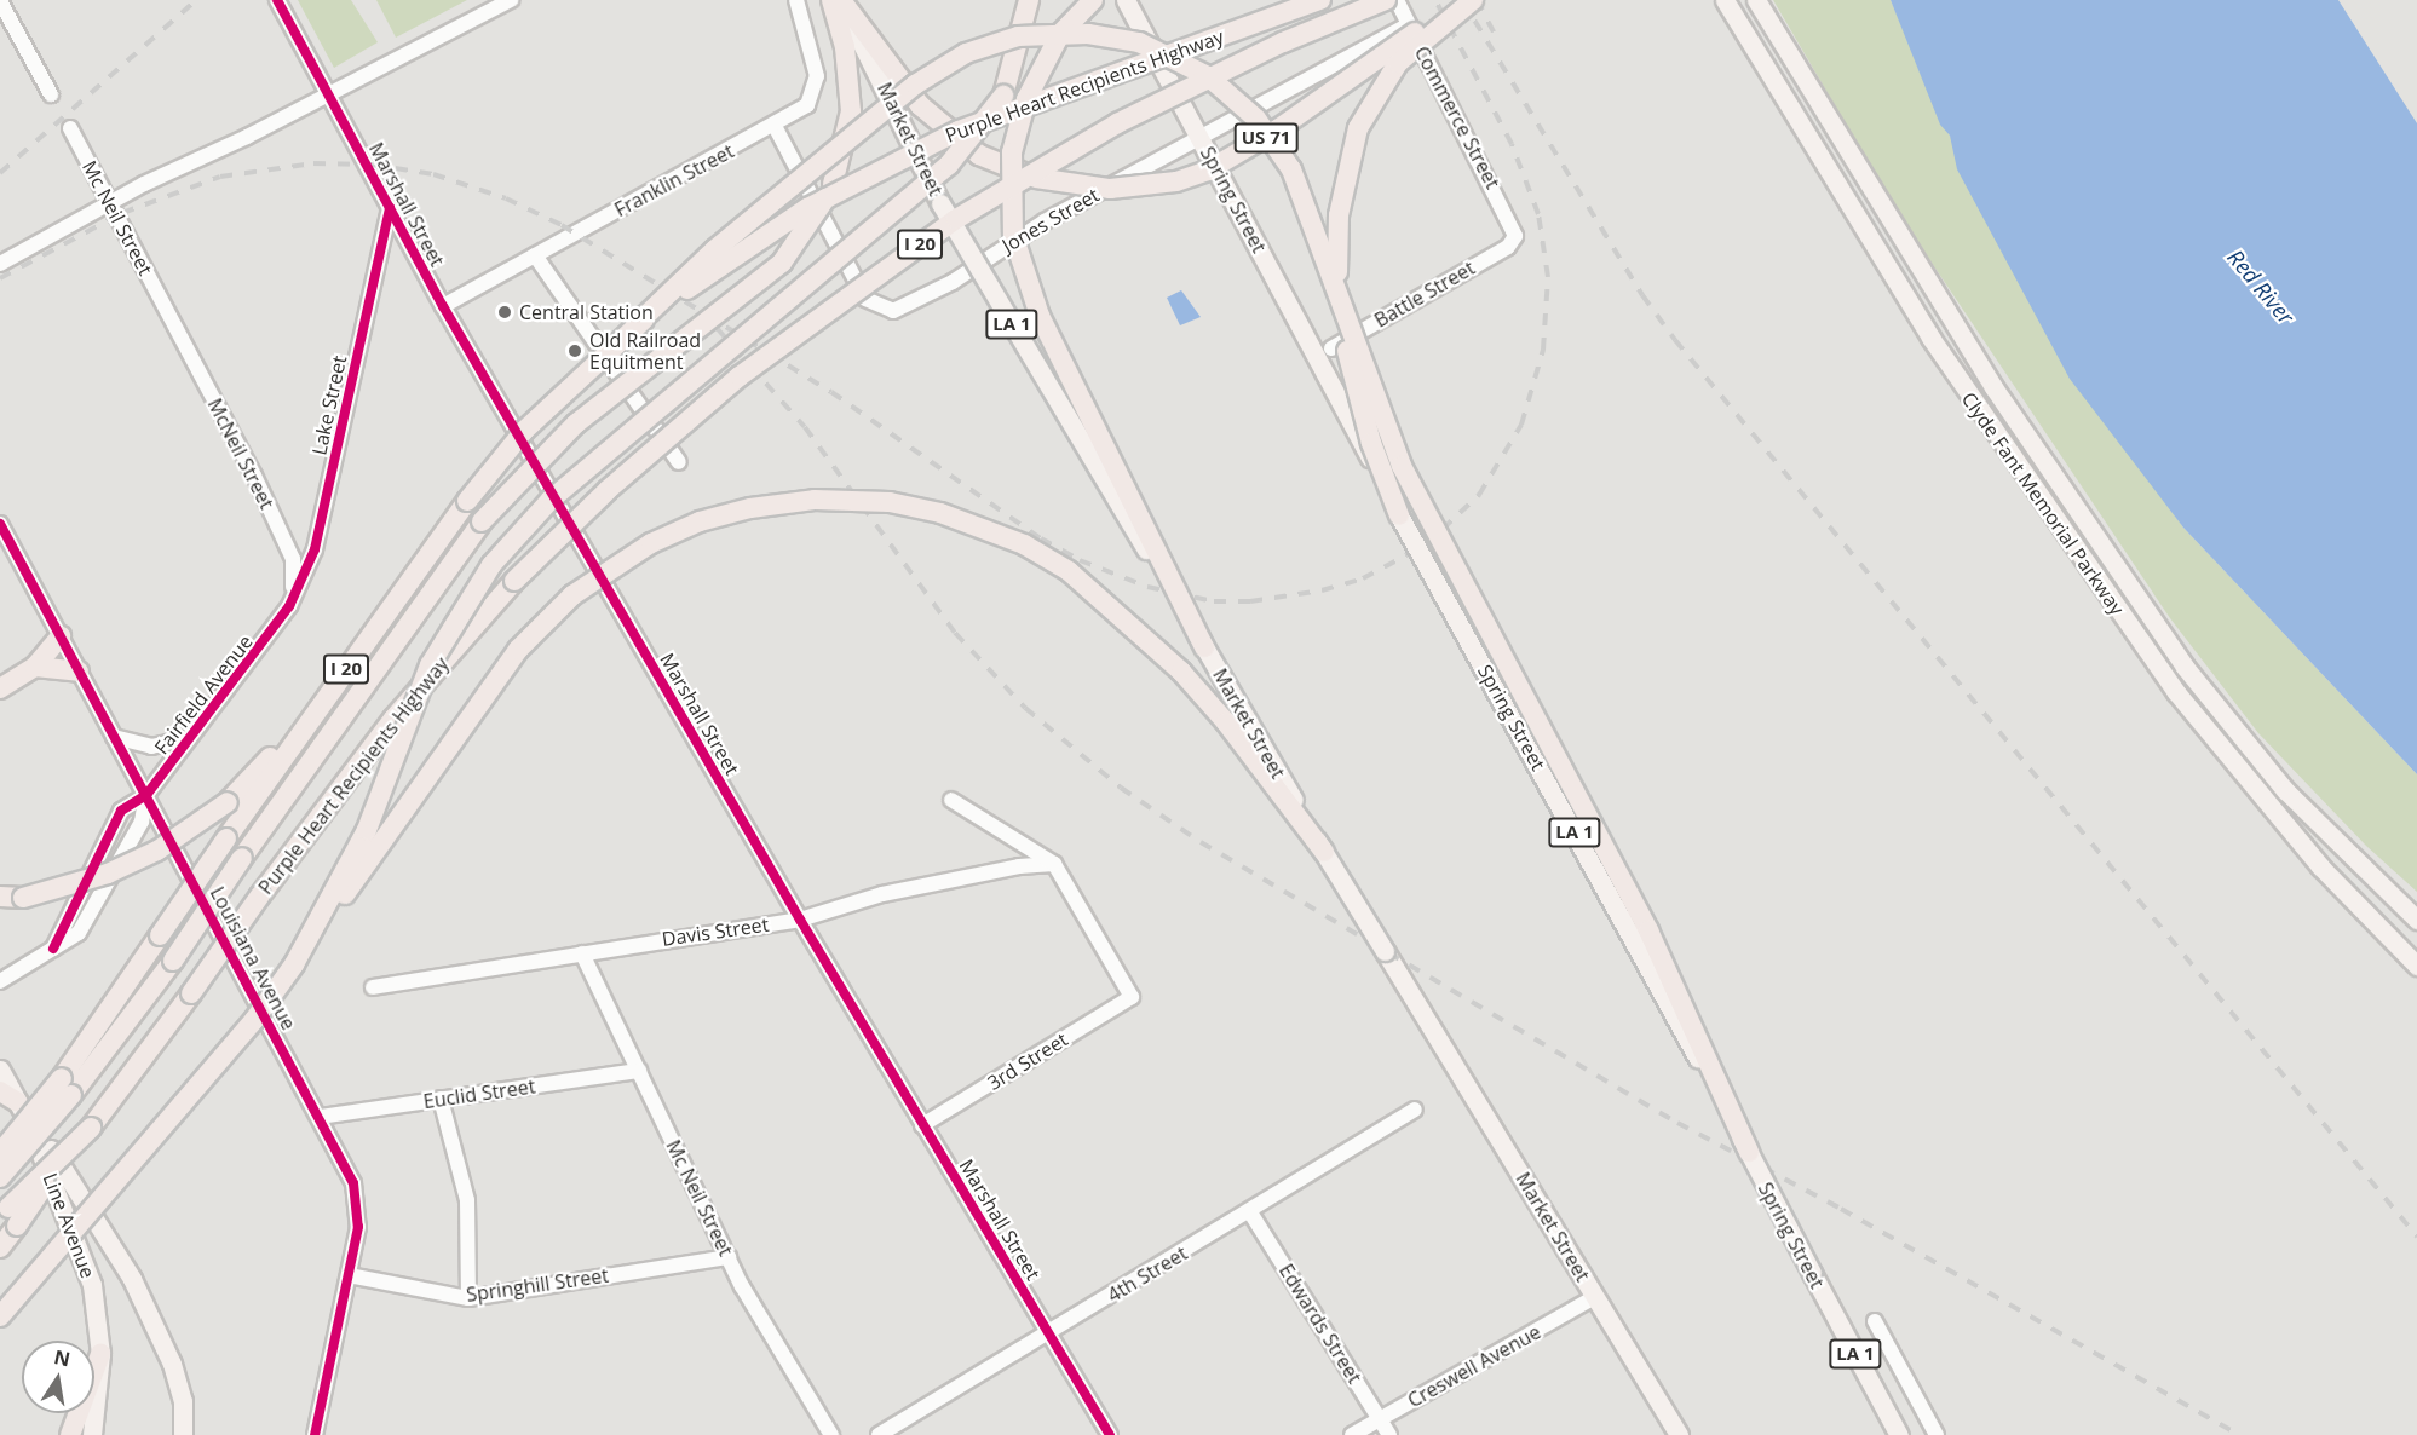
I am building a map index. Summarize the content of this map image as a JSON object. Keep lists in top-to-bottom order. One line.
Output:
{"streets":{"highway":["Purple Heart Recipients Highway","US 71","I 20"],"main road":["Market Street","Spring Street","LA 1","Clyde Fant Memorial Parkway","Line Avenue"],"street":["Commerce Street","Franklin Street","Marshall Street","Mc Neil Street","Jones Street","Battle Street","Lake Street","McNeil Street","Fairfield Avenue","Davis Street","Louisiana Avenue","3rd Street","Euclid Street","4th Street","Springhill Street","Edwards Street","Creswell Avenue"]},"crossings":[["Commerce Street","Jones Street"],["Commerce Street","Battle Street"],["US 71","Market Street"],["Market Street","Creswell Avenue"],["Franklin Street","Marshall Street"],["Franklin Street","Jones Street"],["Spring Street","Jones Street"],["Marshall Street","Lake Street"],["Marshall Street","Davis Street"],["Marshall Street","3rd Street"],["Marshall Street","4th Street"],["Mc Neil Street","McNeil Street"],["Mc Neil Street","Davis Street"],["Mc Neil Street","Euclid Street"],["Mc Neil Street","Springhill Street"],["Lake Street","McNeil Street"],["Lake Street","Fairfield Avenue"],["McNeil Street","Fairfield Avenue"],["Fairfield Avenue","Louisiana Avenue"],["Davis Street","3rd Street"],["Louisiana Avenue","Euclid Street"],["Louisiana Avenue","Springhill Street"],["4th Street","Edwards Street"],["Edwards Street","Creswell Avenue"]],"water":["Red River"],"places":["Central Station","Old Railroad Equitment"],"north":"top"}
